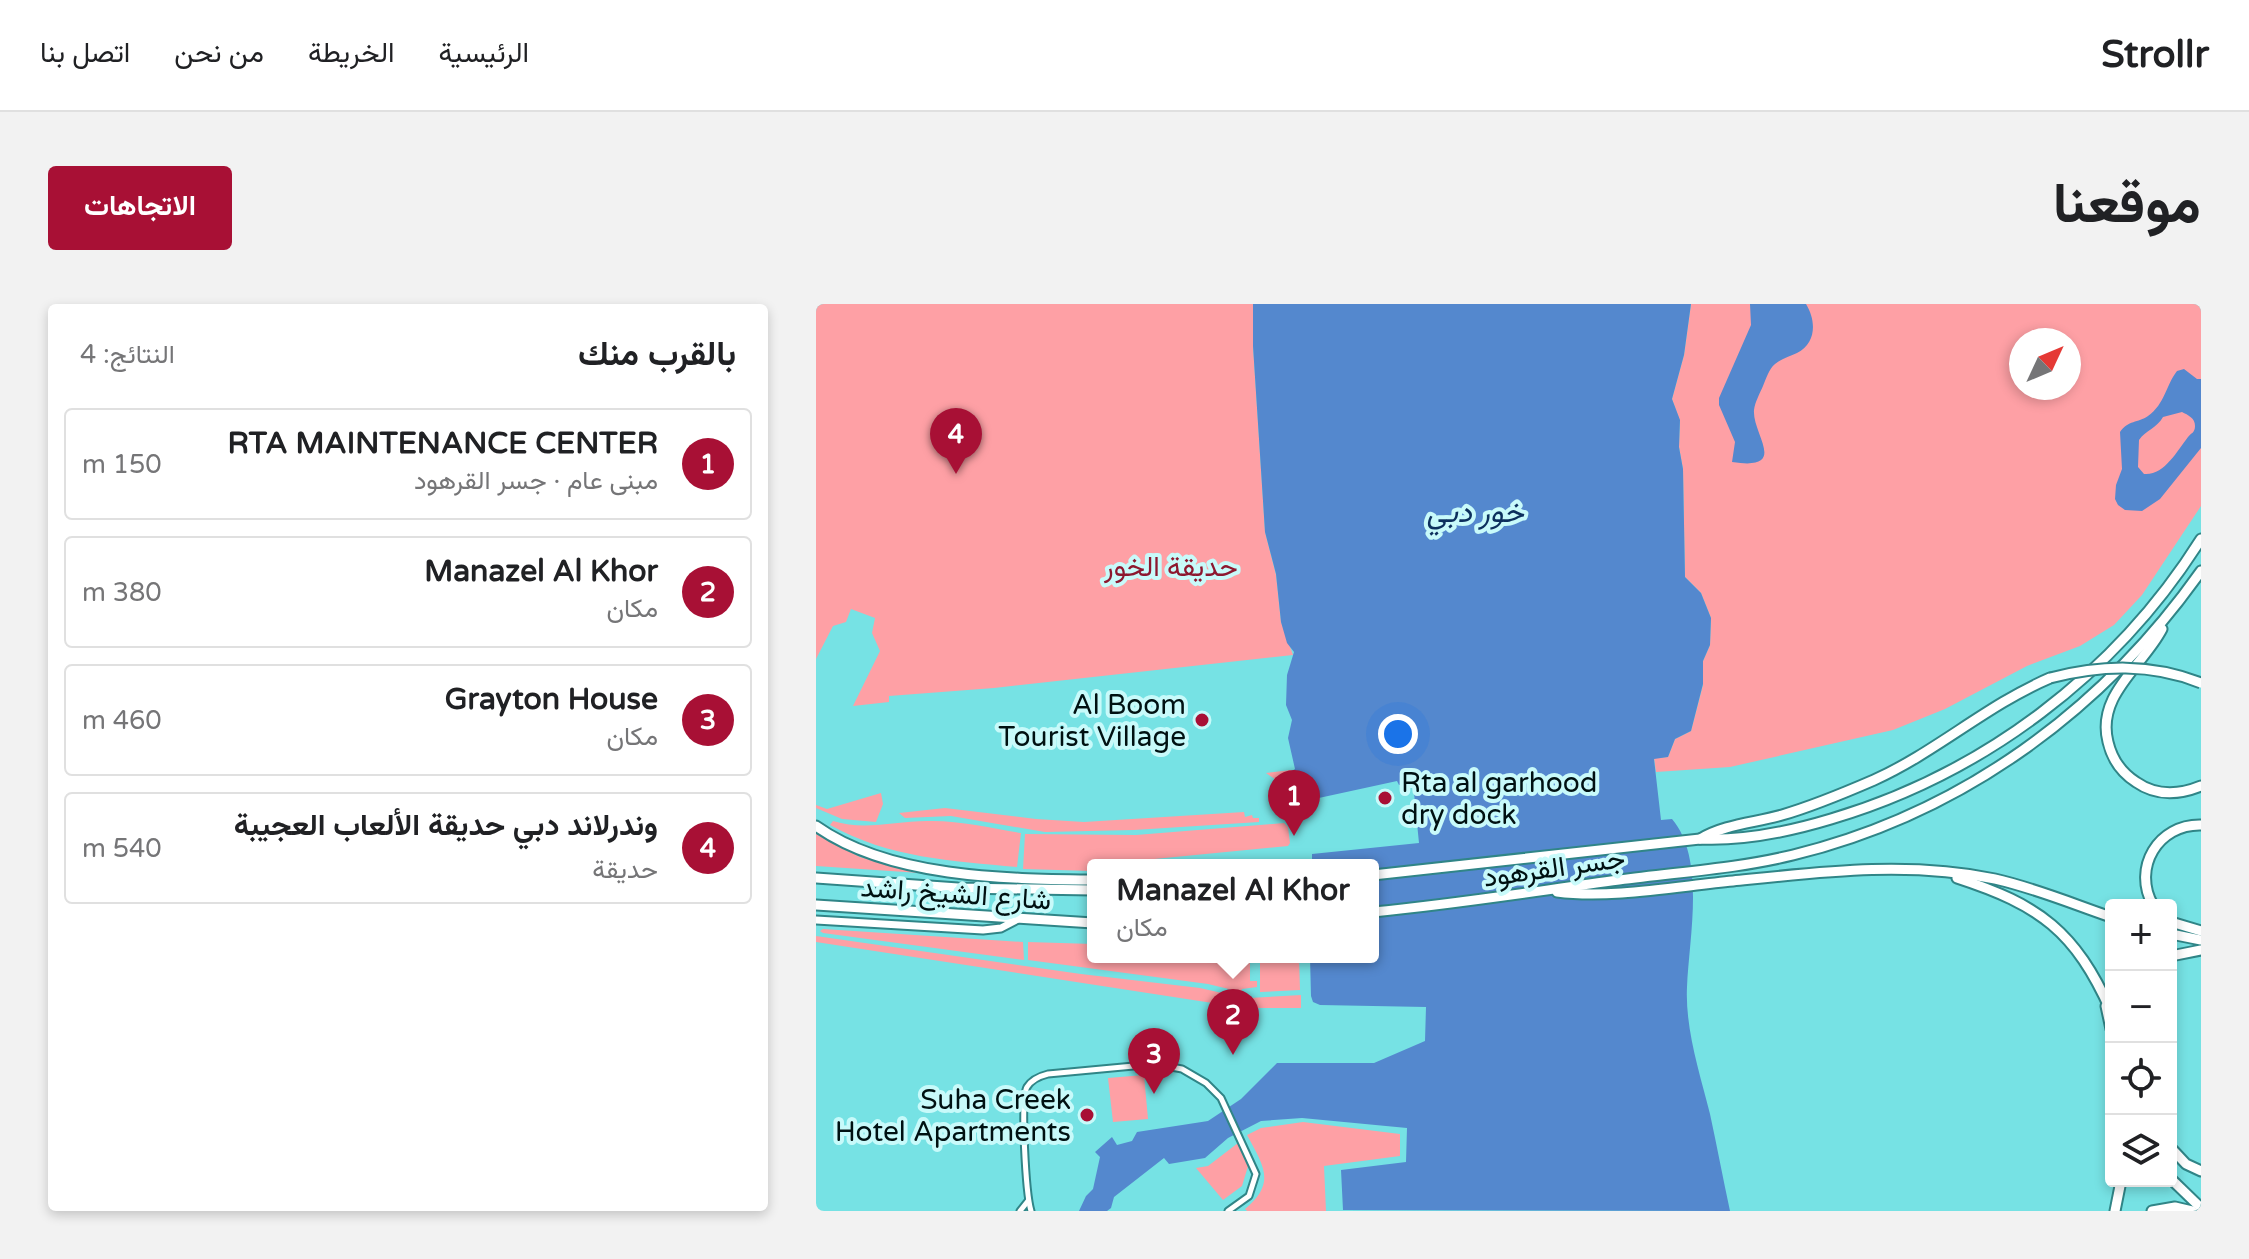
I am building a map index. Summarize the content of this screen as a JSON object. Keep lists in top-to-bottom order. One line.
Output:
{"streets":{"highway":["جسر القرهود","شارع الشيخ راشد"]},"water":["خور دبي"],"parks":["حديقة الخور"],"places":["Al Boom Tourist Village","Rta al garhood dry dock","Suha Creek Hotel Apartments"],"north":"top right","page":{"header":"Strollr","nav":["الرئيسية","الخريطة","من نحن","اتصل بنا"],"title":"موقعنا","buttons":"الاتجاهات","heading":["بالقرب منك","النتائج: 4"],"pins":["4","1","2","3"],"list":[{"mark":"1","name":"RTA MAINTENANCE CENTER","note":"مبنى عام · جسر القرهود","value":"150 m"},{"mark":"2","name":"Manazel Al Khor","note":"مكان","value":"380 m"},{"mark":"3","name":"Grayton House","note":"مكان","value":"460 m"},{"mark":"4","name":"وندرلاند دبي حديقة الألعاب العجيبة","note":"حديقة","value":"540 m"}],"popup":["Manazel Al Khor","مكان"],"map_buttons":["+","−"]}}
